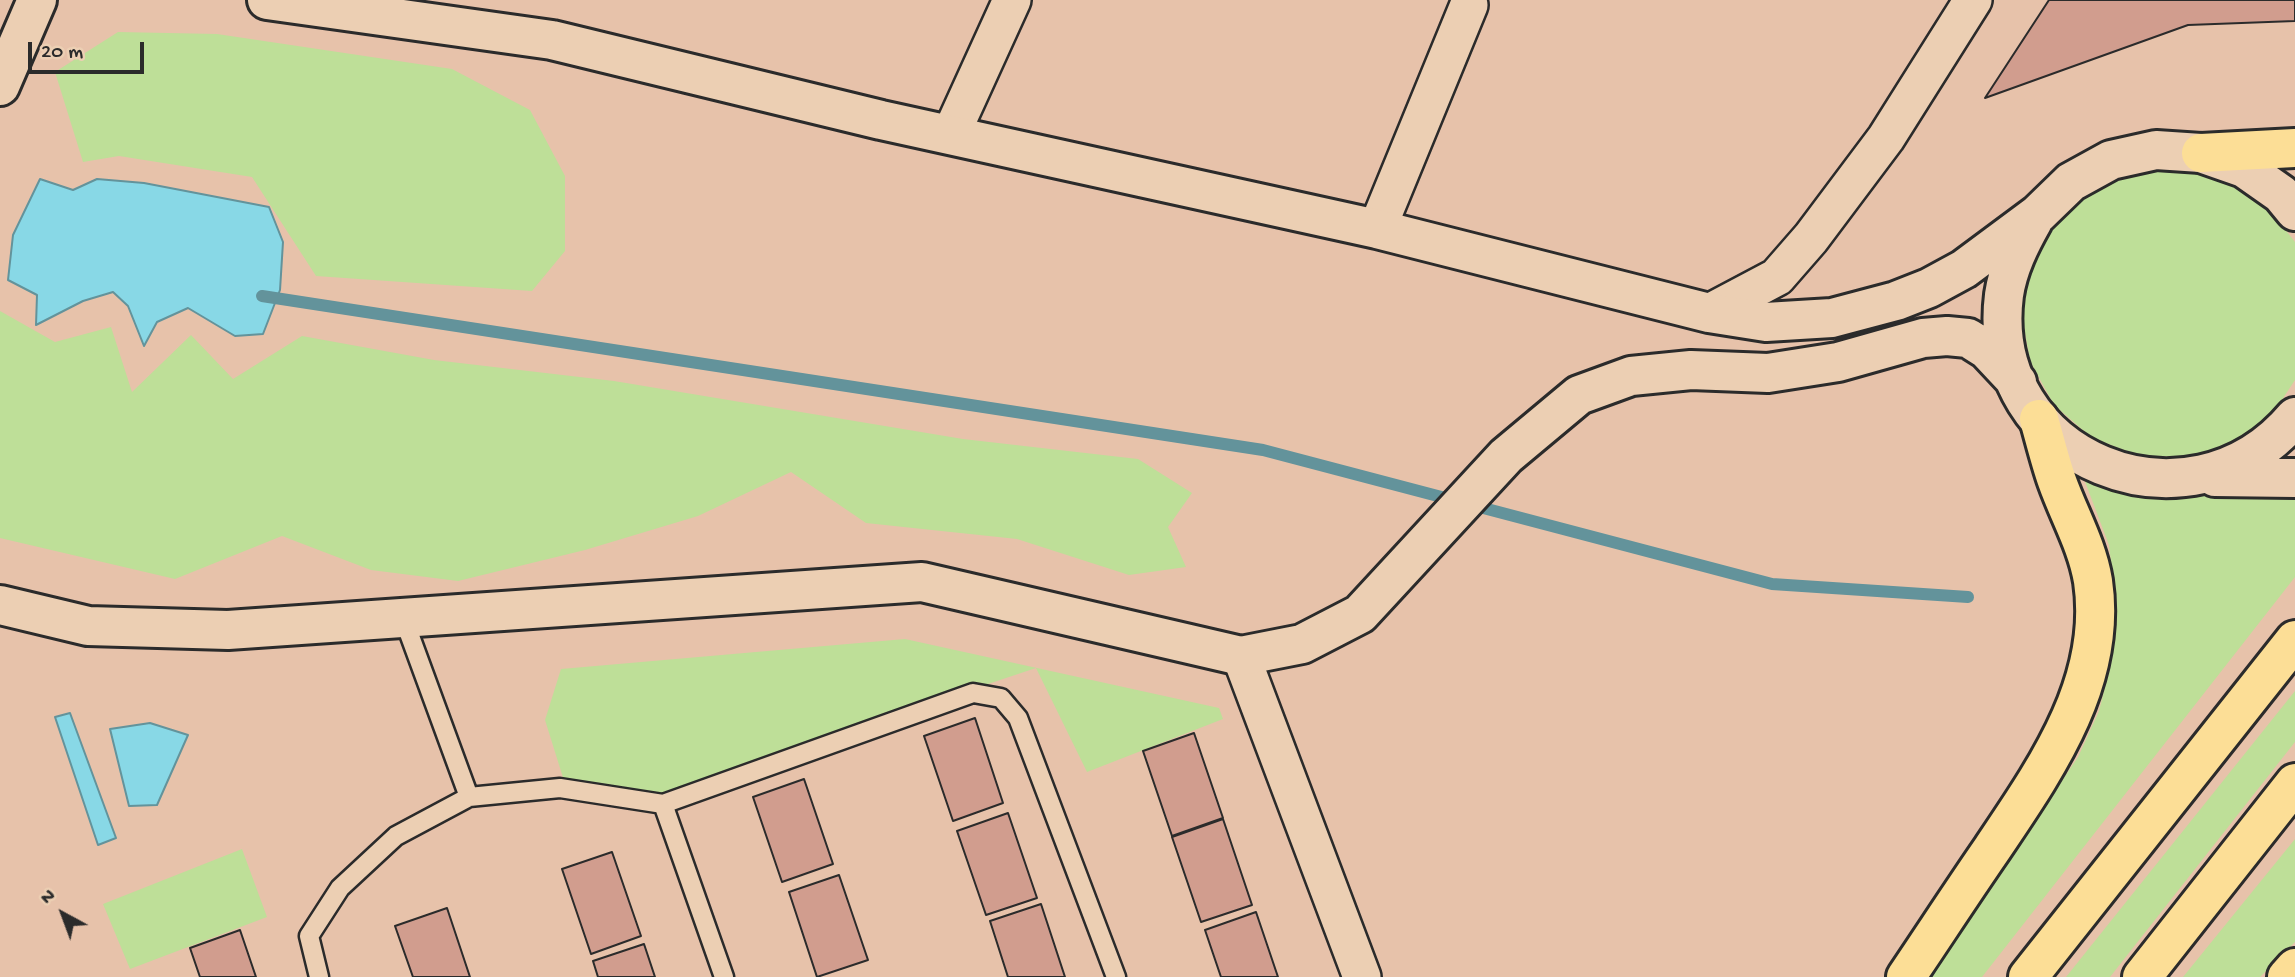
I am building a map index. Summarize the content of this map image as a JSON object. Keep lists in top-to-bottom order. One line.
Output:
{"scale_bar":"20 m","north":"top left"}
